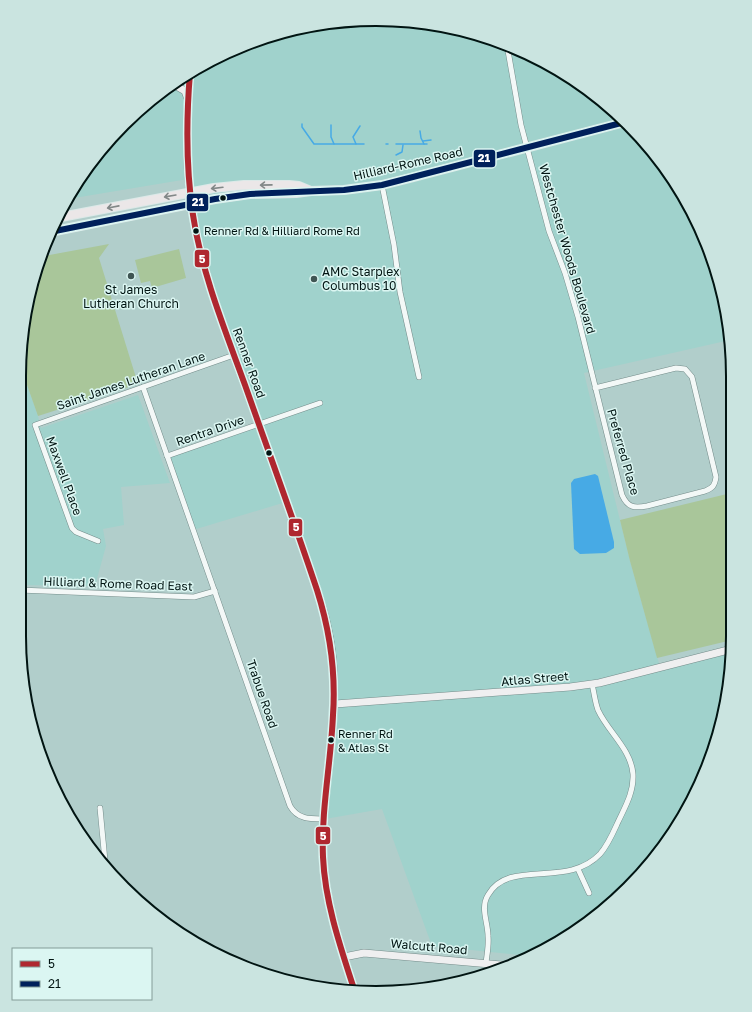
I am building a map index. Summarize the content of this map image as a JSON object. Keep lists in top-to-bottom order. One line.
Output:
{"streets":{"main road":["Hilliard-Rome Road","Renner Road","Atlas Street","Walcutt Road"],"street":["Westchester Woods Boulevard","Saint James Lutheran Lane","Rentra Drive","Preferred Place","Maxwell Place","Hilliard & Rome Road East","Trabue Road"]},"crossings":[["Hilliard-Rome Road","Westchester Woods Boulevard"],["Hilliard-Rome Road","Renner Road"],["Westchester Woods Boulevard","Preferred Place"],["Renner Road","Saint James Lutheran Lane"],["Renner Road","Rentra Drive"],["Renner Road","Atlas Street"],["Renner Road","Trabue Road"],["Saint James Lutheran Lane","Maxwell Place"],["Saint James Lutheran Lane","Trabue Road"],["Rentra Drive","Trabue Road"],["Hilliard & Rome Road East","Trabue Road"]],"places":["Renner Rd & Hilliard Rome Rd","St James Lutheran Church","AMC Starplex Columbus 10","Renner Rd & Atlas St"],"lines":["transit line 5","transit line 21"],"legend":["5","21"]}
